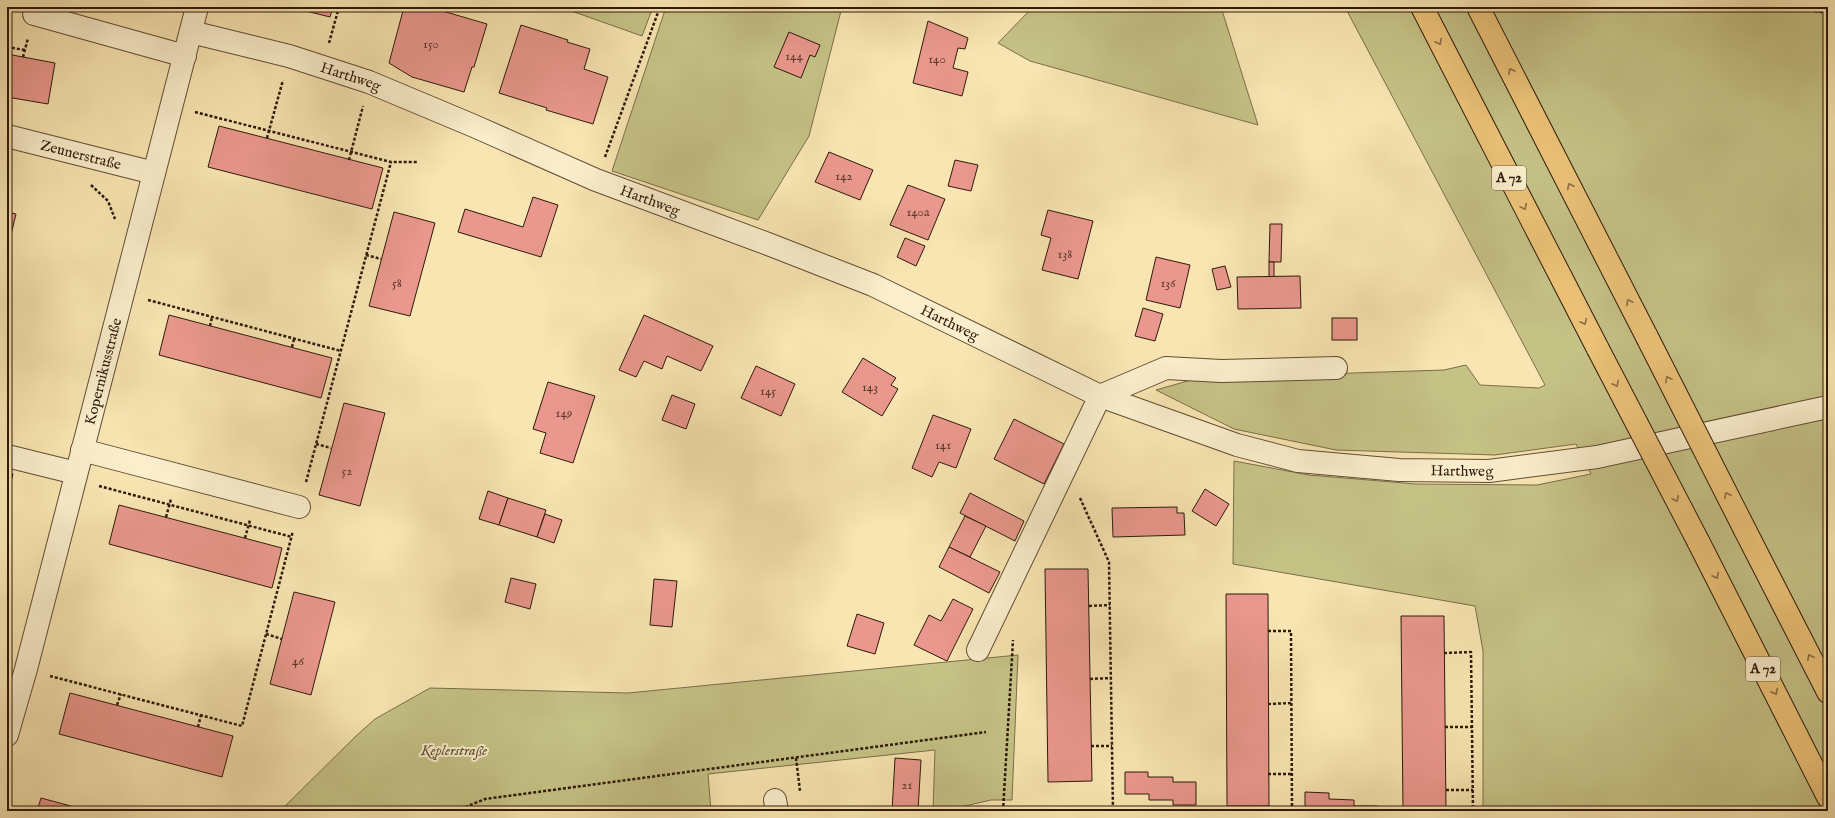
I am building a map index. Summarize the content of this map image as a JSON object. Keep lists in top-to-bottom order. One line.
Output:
{"streets":{"highway":["A 72"],"street":["Harthweg","Zeunerstraße","Kopernikusstraße"]},"crossings":[["Harthweg","Kopernikusstraße"],["Zeunerstraße","Kopernikusstraße"]],"parks":["Keplerstraße"],"house_numbers":["150","144","140","142","140a","138","58","136","143","145","149","141","52","46","21"]}
